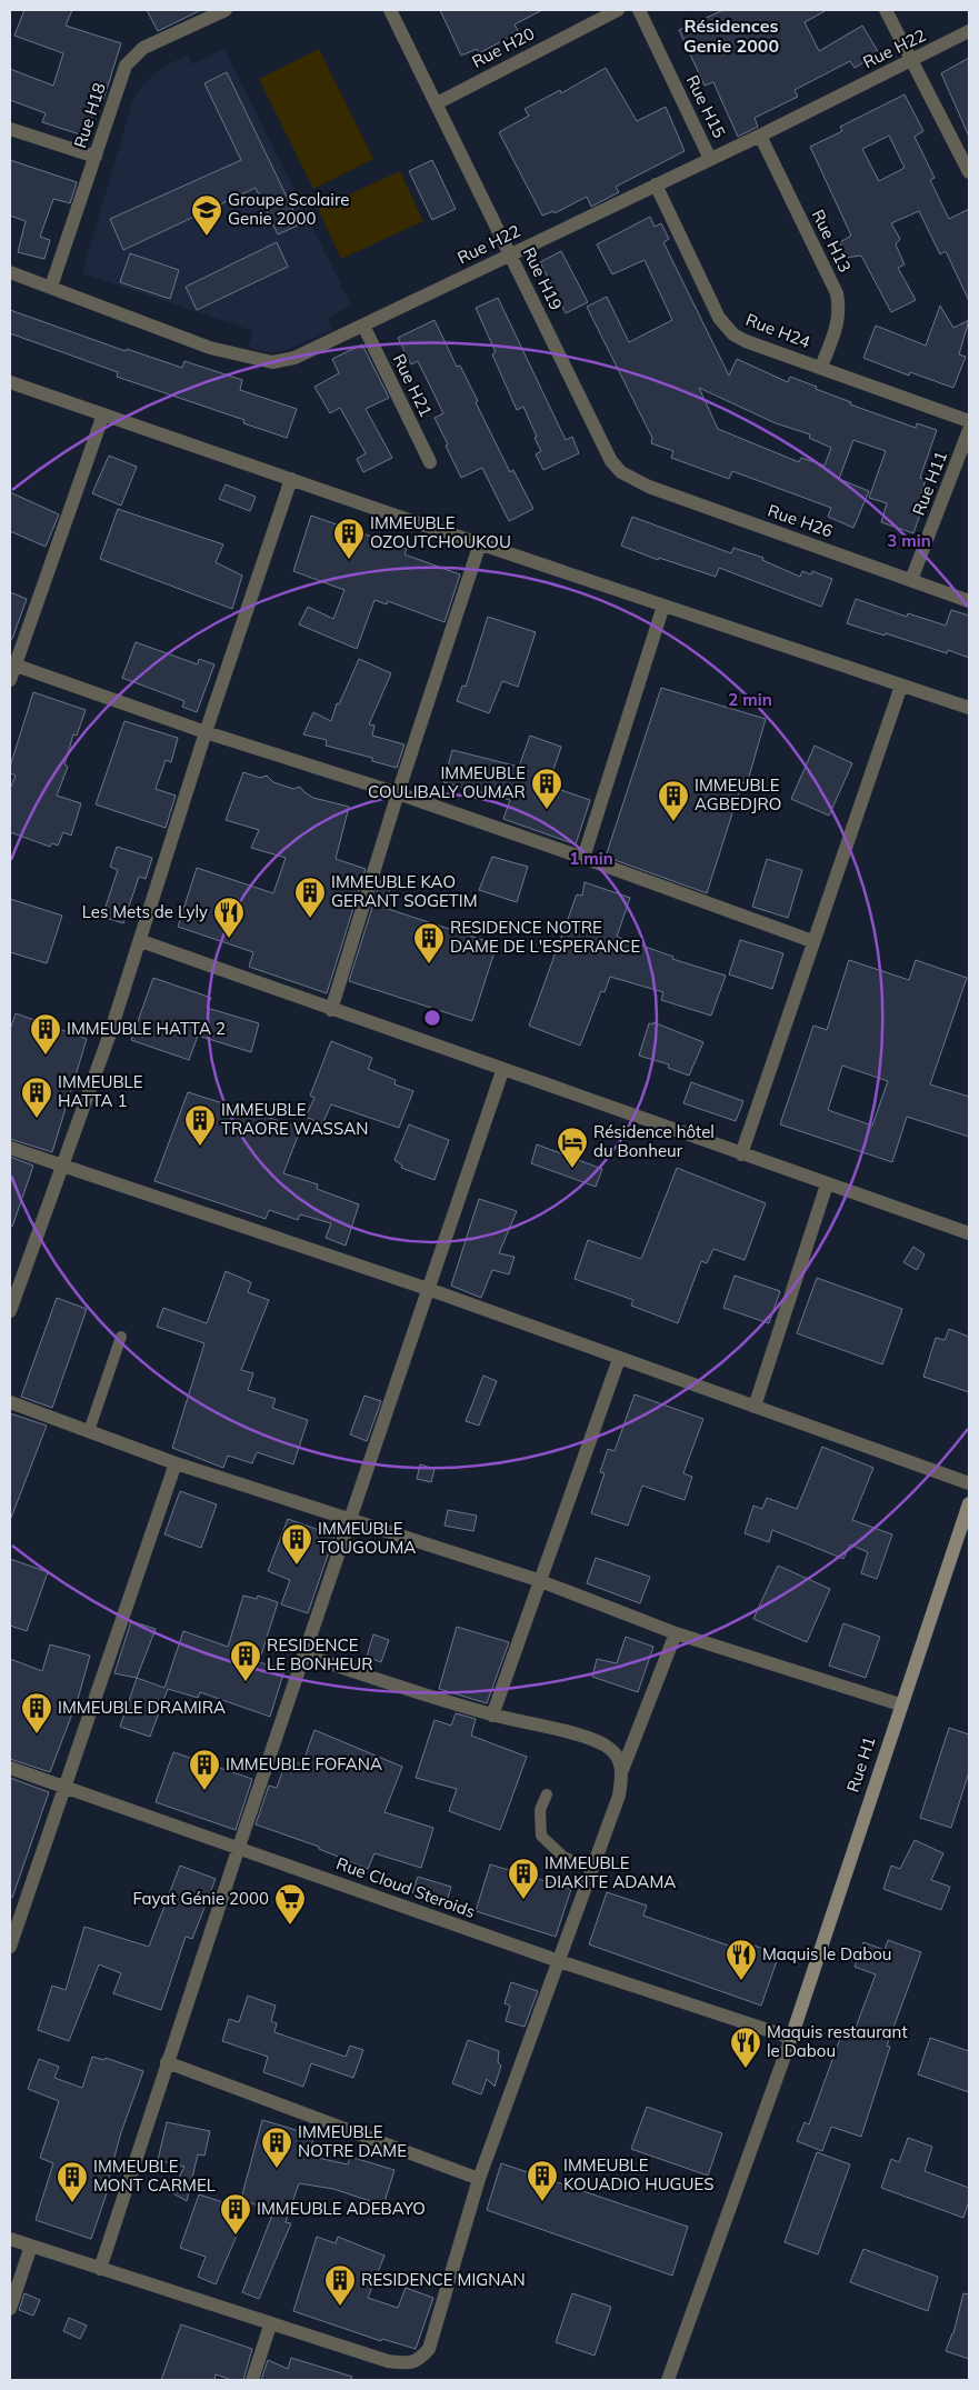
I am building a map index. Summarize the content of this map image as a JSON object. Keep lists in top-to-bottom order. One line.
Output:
{"streets":{"street":["Rue H20","Rue H22","Rue H15","Rue H18","Rue H13","Rue H19","Rue H24","Rue H21","Rue H11","Rue H26","Rue H1","Rue Cloud Steroids"]},"crossings":[["Rue H20","Rue H19"],["Rue H22","Rue H15"],["Rue H22","Rue H18"],["Rue H22","Rue H13"],["Rue H22","Rue H19"],["Rue H22","Rue H24"],["Rue H22","Rue H21"],["Rue H13","Rue H24"],["Rue H19","Rue H26"],["Rue H11","Rue H26"],["Rue H1","Rue Cloud Steroids"]],"districts":["Résidences Genie 2000"],"places":{"school or university":["Groupe Scolaire Genie 2000"],"building":["IMMEUBLE OZOUTCHOUKOU","IMMEUBLE COULIBALY OUMAR","IMMEUBLE AGBEDJRO","IMMEUBLE KAO GERANT SOGETIM","RESIDENCE NOTRE DAME DE L'ESPERANCE","IMMEUBLE HATTA 2","IMMEUBLE HATTA 1","IMMEUBLE TRAORE WASSAN","IMMEUBLE TOUGOUMA","RESIDENCE LE BONHEUR","IMMEUBLE DRAMIRA","IMMEUBLE FOFANA","IMMEUBLE DIAKITE ADAMA","IMMEUBLE NOTRE DAME","IMMEUBLE KOUADIO HUGUES","IMMEUBLE MONT CARMEL","IMMEUBLE ADEBAYO","RESIDENCE MIGNAN"],"restaurant":["Les Mets de Lyly","Maquis le Dabou","Maquis restaurant le Dabou"],"hotel":["Résidence hôtel du Bonheur"],"supermarket":["Fayat Génie 2000"]},"rings":["3 min","2 min","1 min"]}
